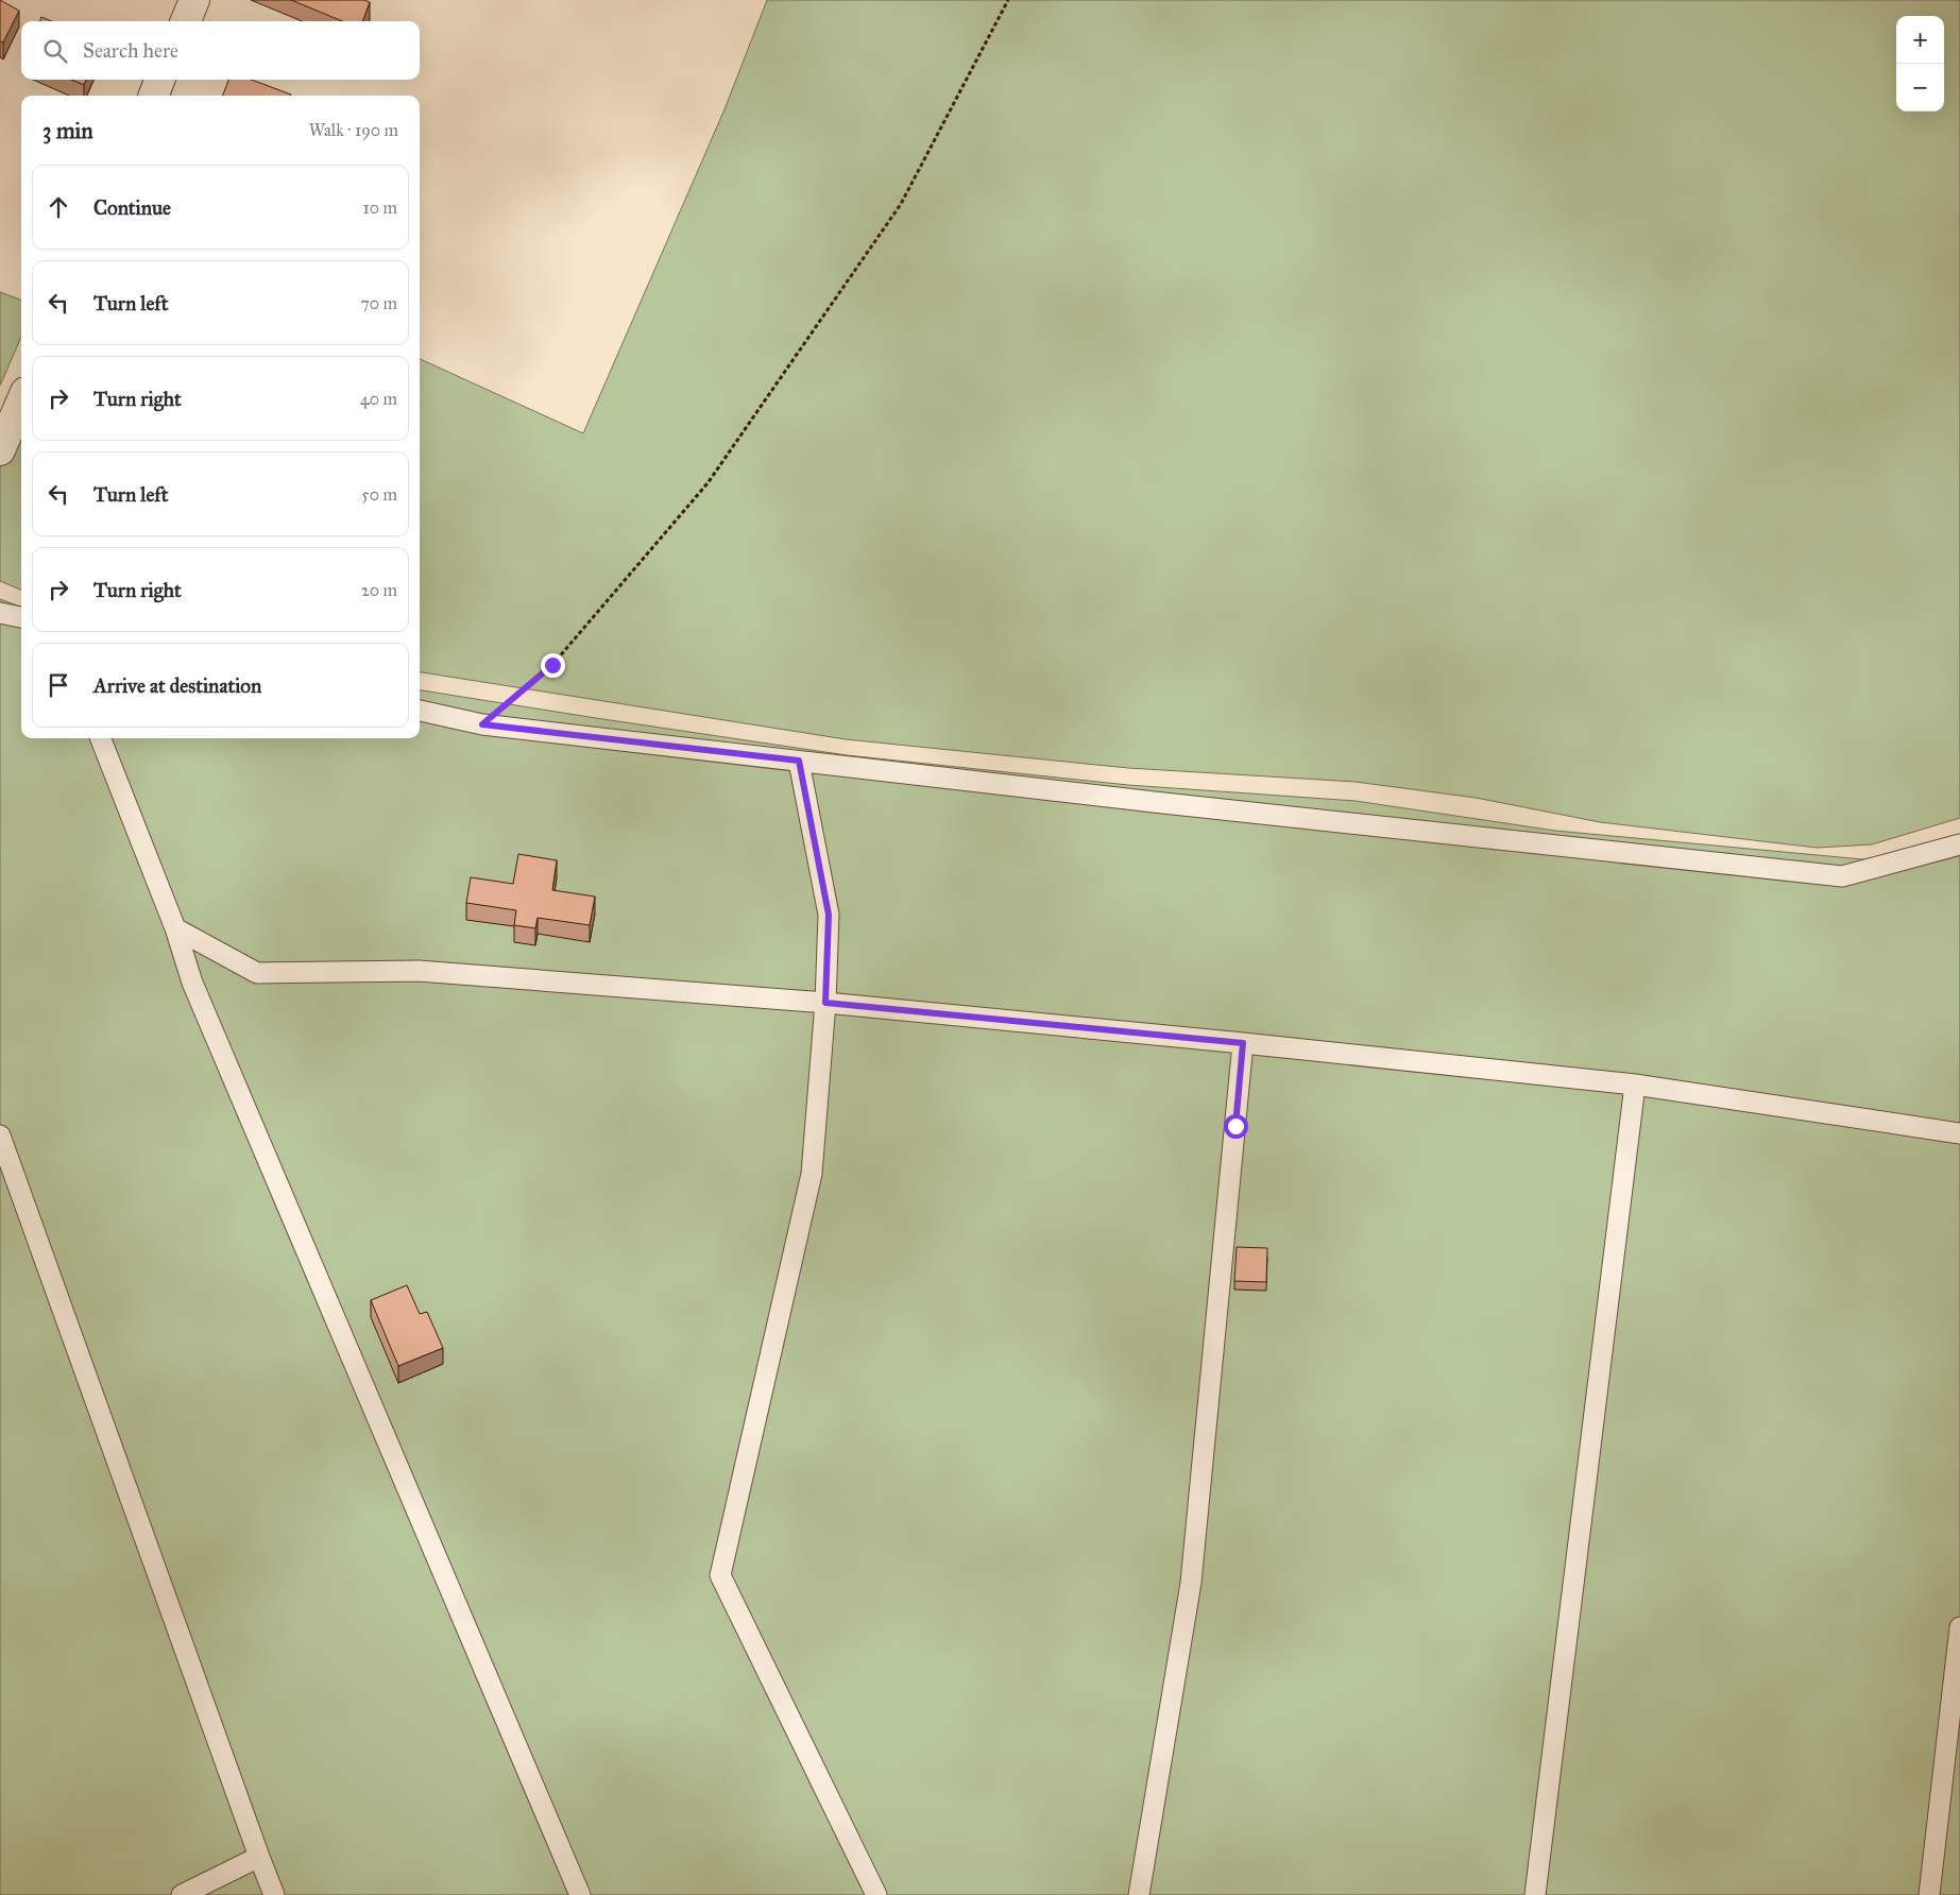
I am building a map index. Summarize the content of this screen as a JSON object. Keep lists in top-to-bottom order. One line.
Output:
{"page":{"map_buttons":["+","−"],"search":"Search here","heading":["3 min","Walk · 190 m"],"list":[["Continue","10 m"],["Turn left","70 m"],["Turn right","40 m"],["Turn left","50 m"],["Turn right","20 m"],"Arrive at destination"]}}
